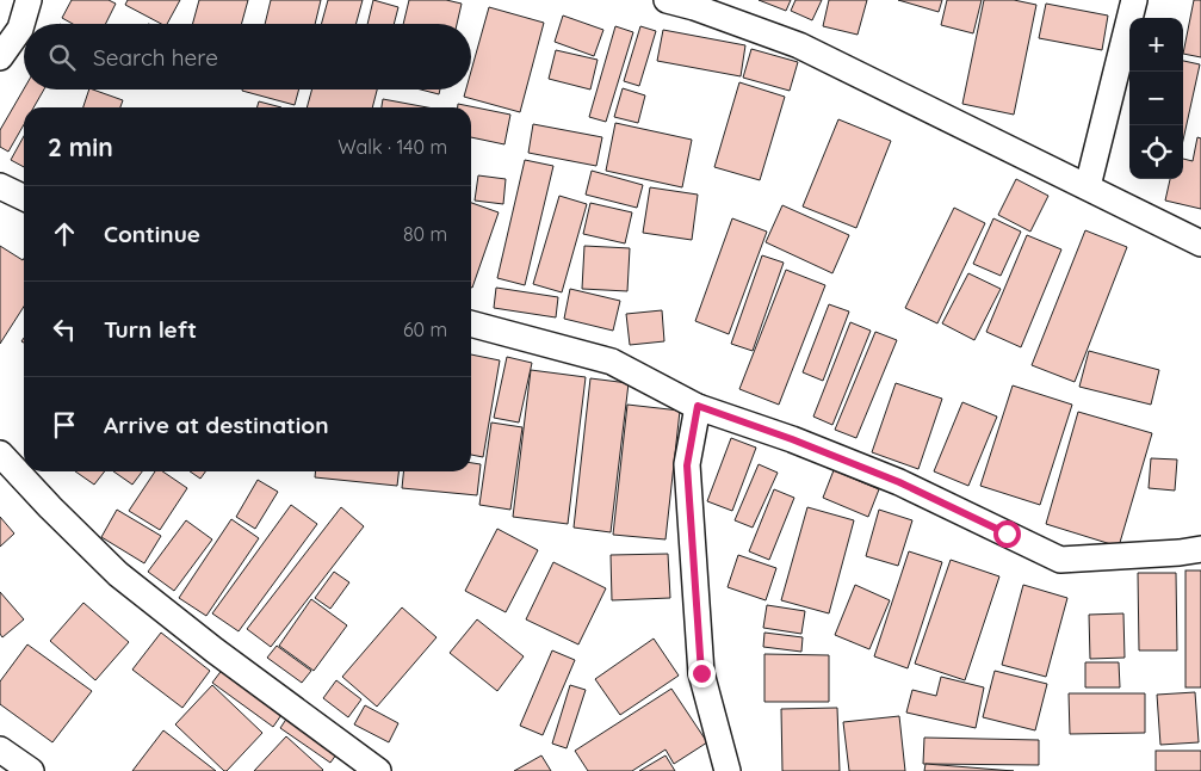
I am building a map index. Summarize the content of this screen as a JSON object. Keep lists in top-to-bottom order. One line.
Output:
{"page":{"map_buttons":["+","−"],"search":"Search here","heading":["2 min","Walk · 140 m"],"list":[["Continue","80 m"],["Turn left","60 m"],"Arrive at destination"]}}
